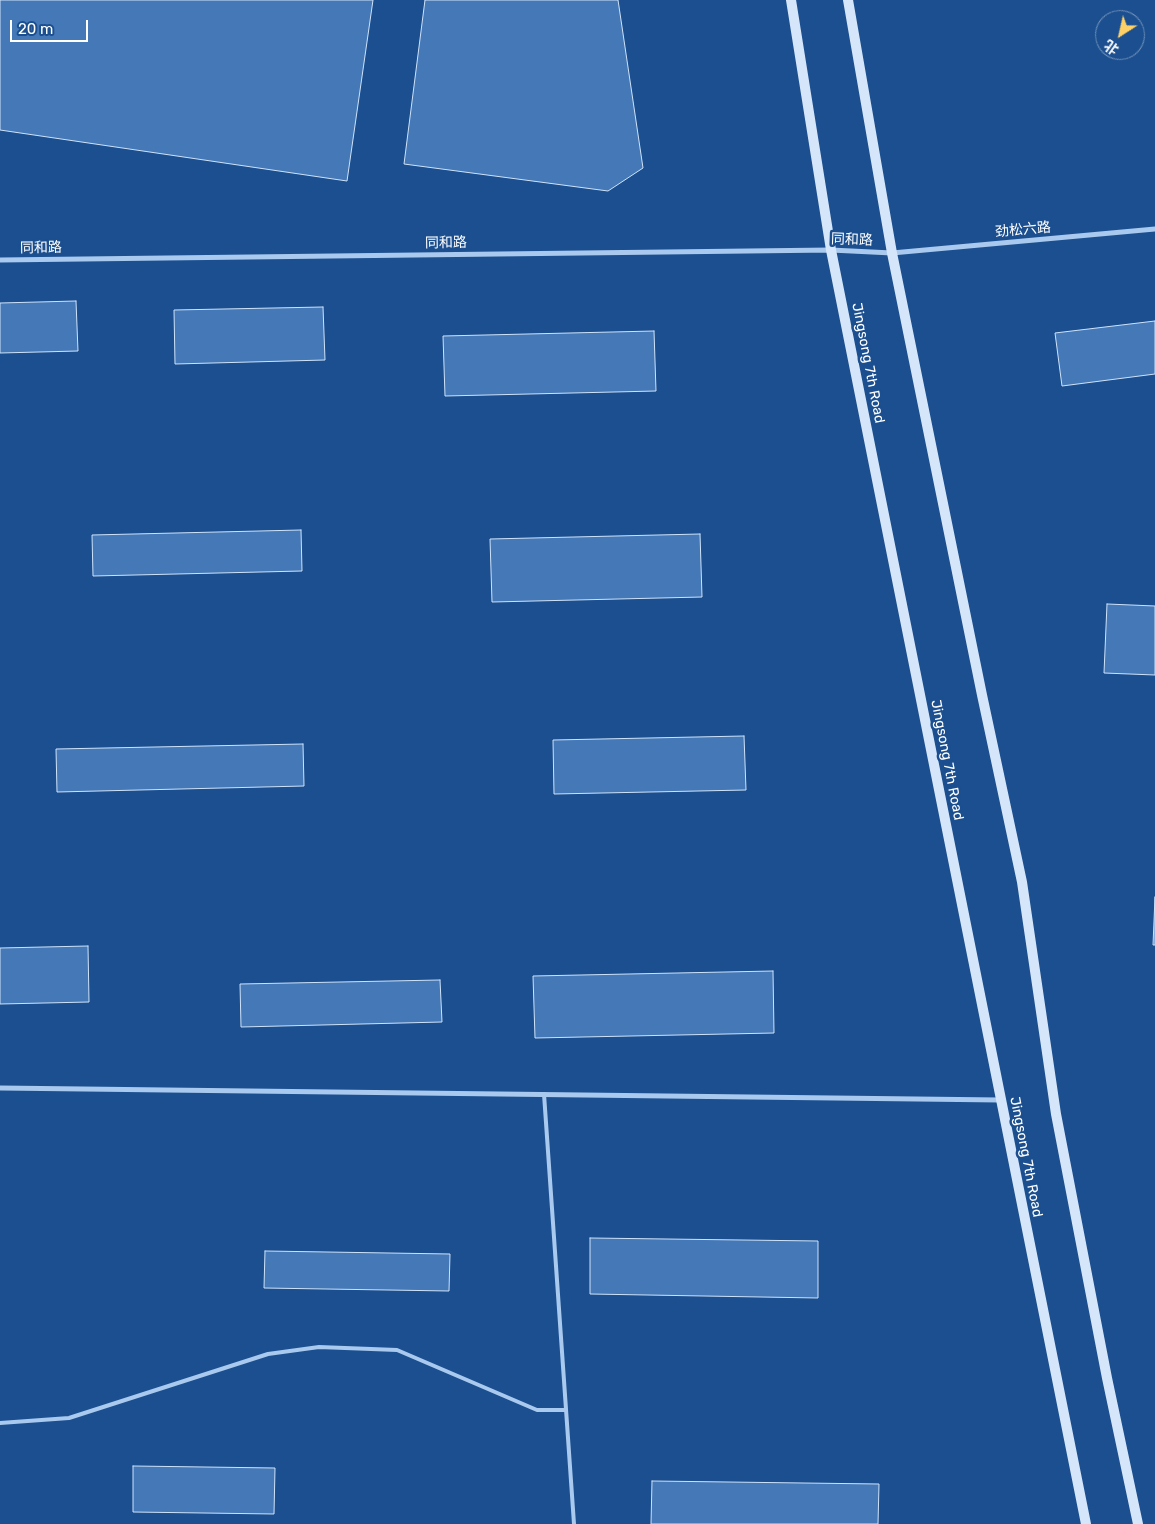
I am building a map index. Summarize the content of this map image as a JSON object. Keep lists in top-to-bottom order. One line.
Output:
{"streets":{"main road":["Jingsong 7th Road"],"street":["劲松六路","同和路"]},"crossings":[["劲松六路","同和路"],["同和路","Jingsong 7th Road"]],"scale_bar":"20 m","north":"bottom left"}
